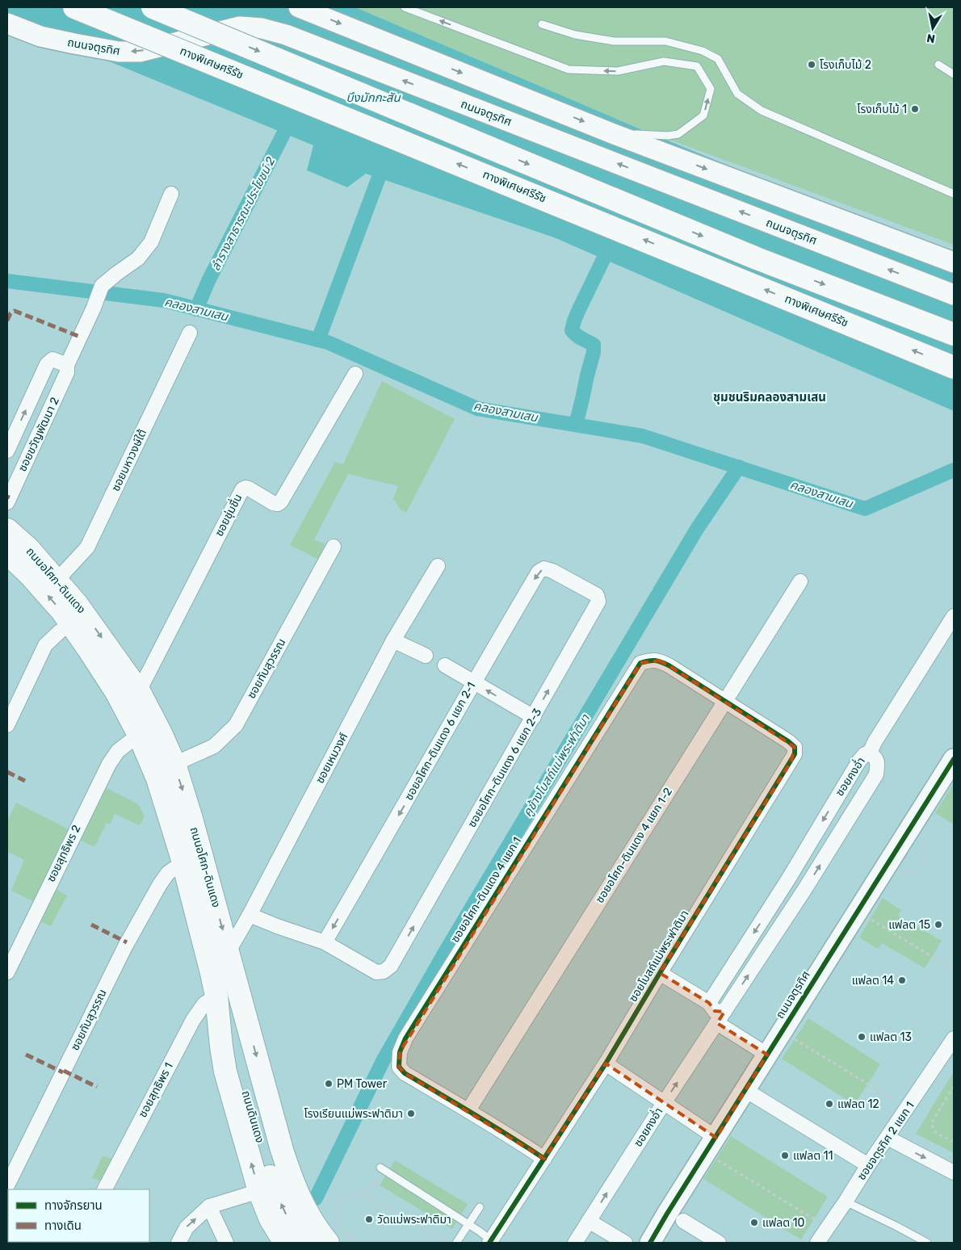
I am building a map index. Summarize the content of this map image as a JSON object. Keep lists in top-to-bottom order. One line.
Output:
{"streets":{"main road":["ถนนจตุรทิศ","ทางพิเศษศรีรัช","ถนนอโศก-ดินแดง","ถนนดินแดง"],"street":["ซอยขวัญพัฒนา 2","ซอยมหาวงษ์ใต้","ซอยชุ่มชื่น","ซอยทับสุวรรณ","ซอยอโศก-ดินแดง 6 แยก 2-1","ซอยเหมวงศ์","ซอยอโศก-ดินแดง 6 แยก 2-3","ซอยคงอ่ำ","ซอยอโศก-ดินแดง 4 แยก 1-2","ซอยสุทธิพร 2","ซอยอโศก-ดินแดง 4 แยก 1","ซอยโบสถ์แม่พระฟาติมา","ซอยสุทธิพร 1","ซอยจตุรทิศ 2 แยก 1"]},"crossings":[["ซอยมหาวงษ์ใต้","ถนนอโศก-ดินแดง"],["ซอยชุ่มชื่น","ถนนอโศก-ดินแดง"],["ถนนอโศก-ดินแดง","ซอยทับสุวรรณ"],["ถนนอโศก-ดินแดง","ซอยเหมวงศ์"],["ถนนอโศก-ดินแดง","ซอยสุทธิพร 2"],["ถนนอโศก-ดินแดง","ซอยสุทธิพร 1"],["ถนนอโศก-ดินแดง","ถนนดินแดง"],["ซอยอโศก-ดินแดง 6 แยก 2-1","ซอยอโศก-ดินแดง 6 แยก 2-3"],["ซอยอโศก-ดินแดง 4 แยก 1-2","ซอยอโศก-ดินแดง 4 แยก 1"],["ซอยอโศก-ดินแดง 4 แยก 1-2","ซอยโบสถ์แม่พระฟาติมา"],["ซอยอโศก-ดินแดง 4 แยก 1","ซอยโบสถ์แม่พระฟาติมา"],["ซอยสุทธิพร 1","ถนนดินแดง"]],"one_way":["ซอยอโศก-ดินแดง 6 แยก 2-1","ซอยอโศก-ดินแดง 6 แยก 2-3","ถนนดินแดง"],"districts":["ชุมชนริมคลองสามเสน"],"water":["บึงมักกะสัน","ลํารางสาธารณะประโยชน์ 2","คลองสามเสน","คูข้างโบสถ์แม่พระฟาติมา"],"places":["โรงเก็บไม้ 2","โรงเก็บไม้ 1","แฟลต 15","แฟลต 14","แฟลต 13","PM Tower","แฟลต 12","โรงเรียนแม่พระฟาติมา","แฟลต 11","วัดแม่พระฟาติมา","แฟลต 10"],"legend":["ทางจักรยาน","ทางเดิน"],"north":"bottom"}
